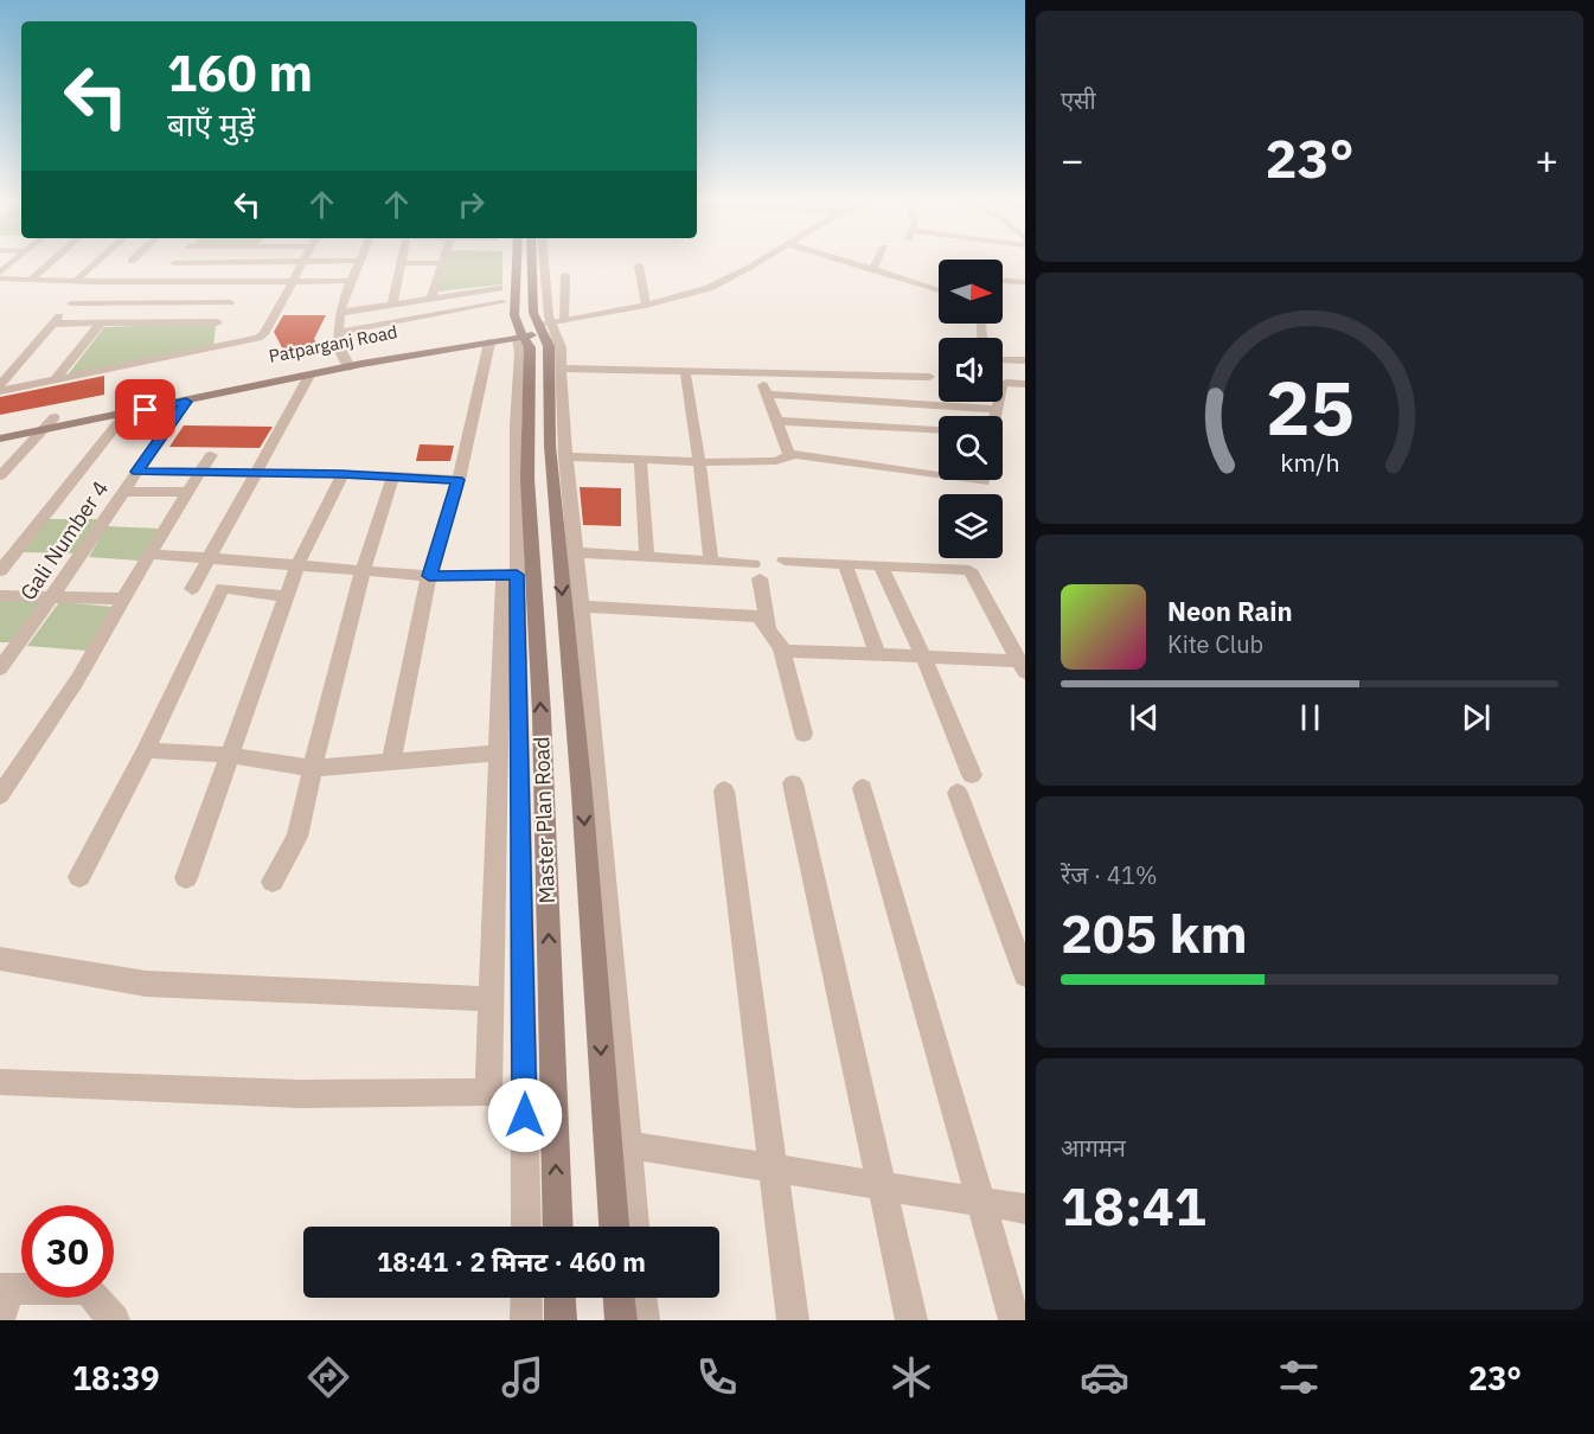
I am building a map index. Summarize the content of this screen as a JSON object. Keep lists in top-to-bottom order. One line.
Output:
{"streets":{"main road":["Patparganj Road","Master Plan Road"],"street":["Gali Number 4"]},"crossings":[["Patparganj Road","Master Plan Road"]],"north":"right","page":{"tile":["एसी",["रेंज · 41%","205 km"],["आगमन","18:41"]],"turn":["160 m","बाएँ मुड़ें"],"heat":["−","23°","+"],"song":["Neon Rain","Kite Club"],"limit":"30","trip":"18:41 · 2 मिनट · 460 m","tabs":["18:39","23°"],"gauge":["25","km/h"]}}
